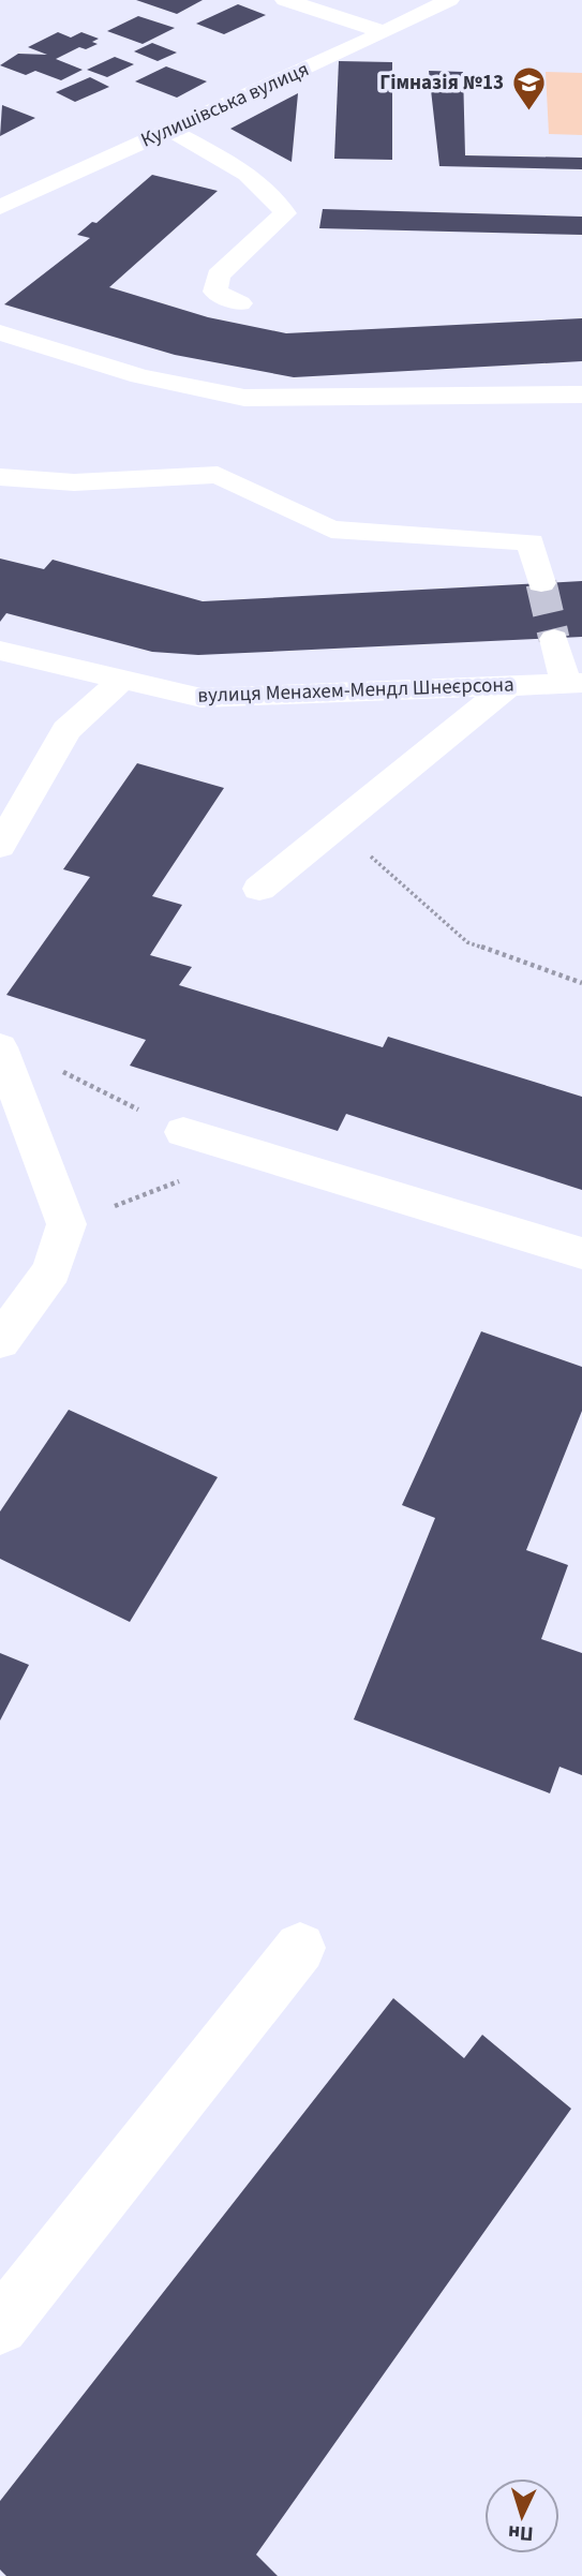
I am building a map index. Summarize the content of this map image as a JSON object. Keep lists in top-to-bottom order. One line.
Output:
{"streets":{"street":["Кулишівська вулиця","вулиця Менахем-Мендл Шнеєрсона"]},"places":{"school or university":["Гімназія №13"]},"north":"bottom"}
